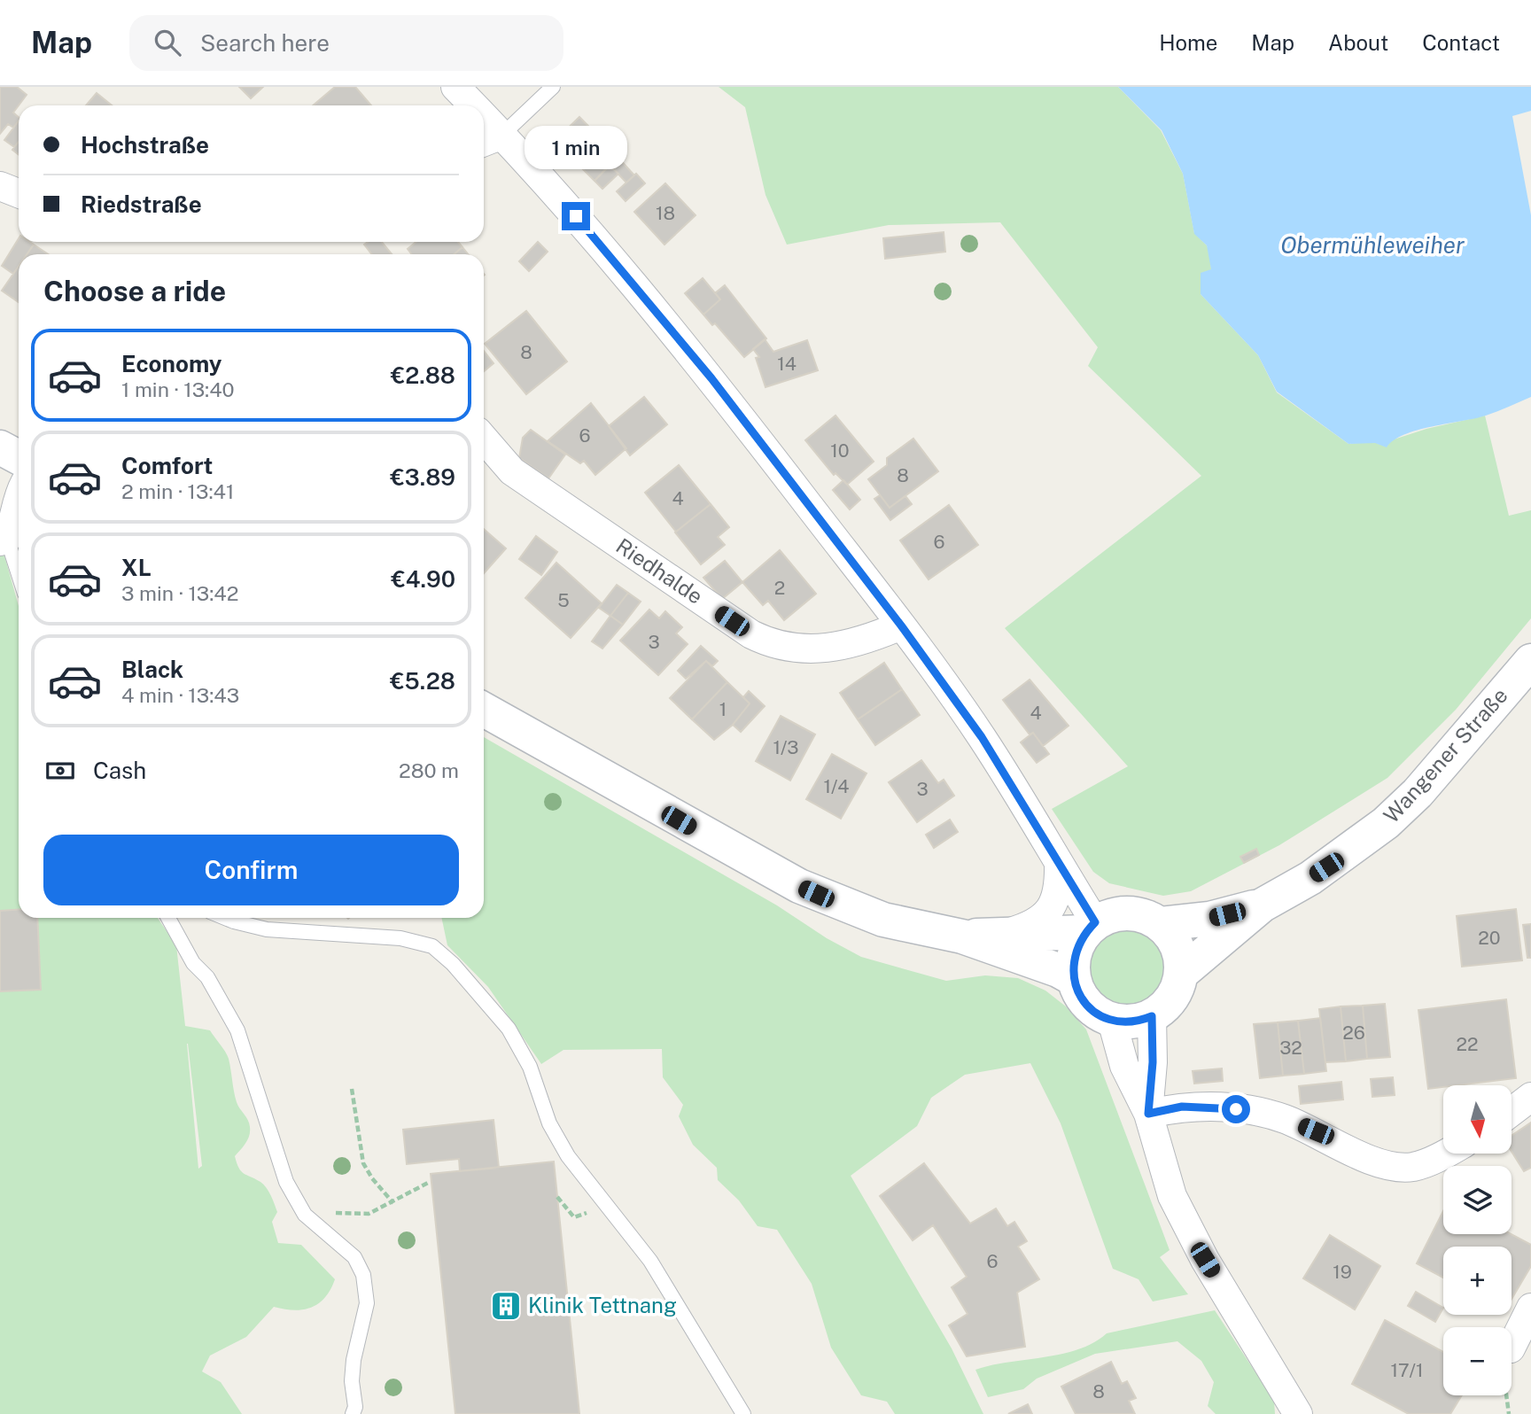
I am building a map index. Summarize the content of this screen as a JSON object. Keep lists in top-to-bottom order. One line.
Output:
{"streets":{"main road":["Wangener Straße"],"street":["Riedhalde"]},"water":["Obermühleweiher"],"places":{"building":["Klinik Tettnang"]},"house_numbers":["18","8","14","6","10","8","4","6","2","5","3","1","4","1/3","1/4","3","20","26","22","32","6","19","17/1","8"],"north":"bottom","page":{"header":"Map","search":"Search here","nav":["Home","Map","About","Contact"],"banner":["Hochstraße","Riedstraße"],"bubble":"1 min","heading":"Choose a ride","list":[{"name":"Economy","note":"1 min · 13:40","value":"€2.88"},{"name":"Comfort","note":"2 min · 13:41","value":"€3.89"},{"name":"XL","note":"3 min · 13:42","value":"€4.90"},{"name":"Black","note":"4 min · 13:43","value":"€5.28"}],"pay":["Cash","280 m"],"buttons":"Confirm","map_buttons":["+","−"]}}
